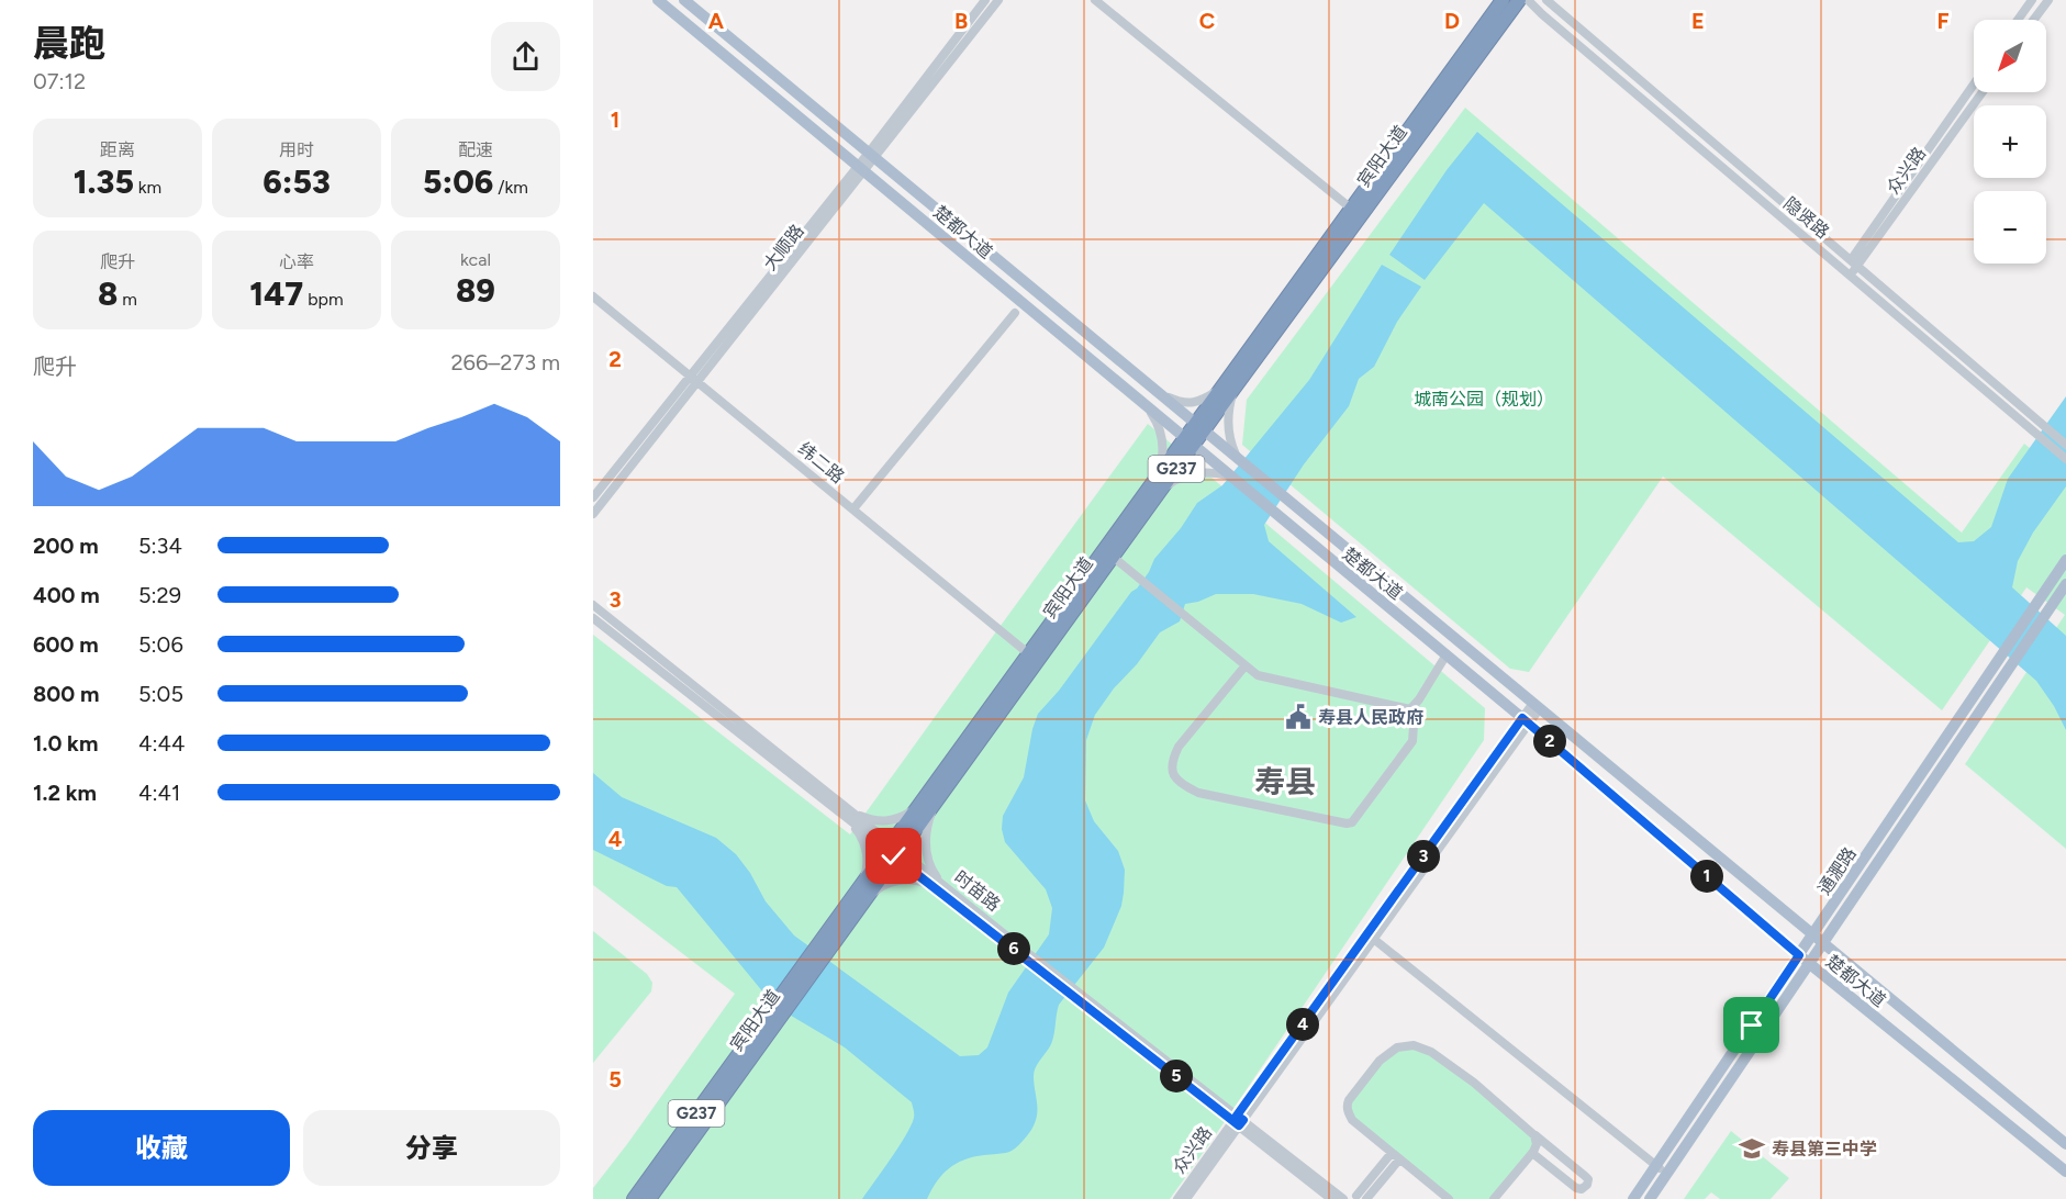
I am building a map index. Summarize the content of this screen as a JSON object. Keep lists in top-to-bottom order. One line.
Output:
{"streets":{"highway":["宾阳大道","G237"],"main road":["楚都大道","通淝路"],"street":["众兴路","隐贤路","大顺路","纬二路","时苗路"]},"crossings":[["宾阳大道","楚都大道"],["宾阳大道","纬二路"],["宾阳大道","时苗路"],["众兴路","隐贤路"],["众兴路","楚都大道"],["众兴路","时苗路"],["楚都大道","大顺路"],["楚都大道","通淝路"],["大顺路","纬二路"]],"districts":["寿县"],"parks":["城南公园（规划）"],"places":{"public building":["寿县人民政府"],"school or university":["寿县第三中学"]},"north":"bottom left","page":{"heading":["晨跑","07:12"],"map_buttons":["+","−"],"stats":[["距离","1.35 km"],["用时","6:53"],["配速","5:06 /km"],["爬升","8 m"],["心率","147 bpm"],["kcal","89"]],"chart":["爬升","266–273 m"],"list":[{"name":"200 m","note":"5:34"},{"name":"400 m","note":"5:29"},{"name":"600 m","note":"5:06"},{"name":"800 m","note":"5:05"},{"name":"1.0 km","note":"4:44"},{"name":"1.2 km","note":"4:41"}],"pins":["2","3","1","6","4","5"],"buttons":["收藏","分享"]},"grid":{"columns":["A","B","C","D","E","F"],"rows":["1","2","3","4","5"]}}
